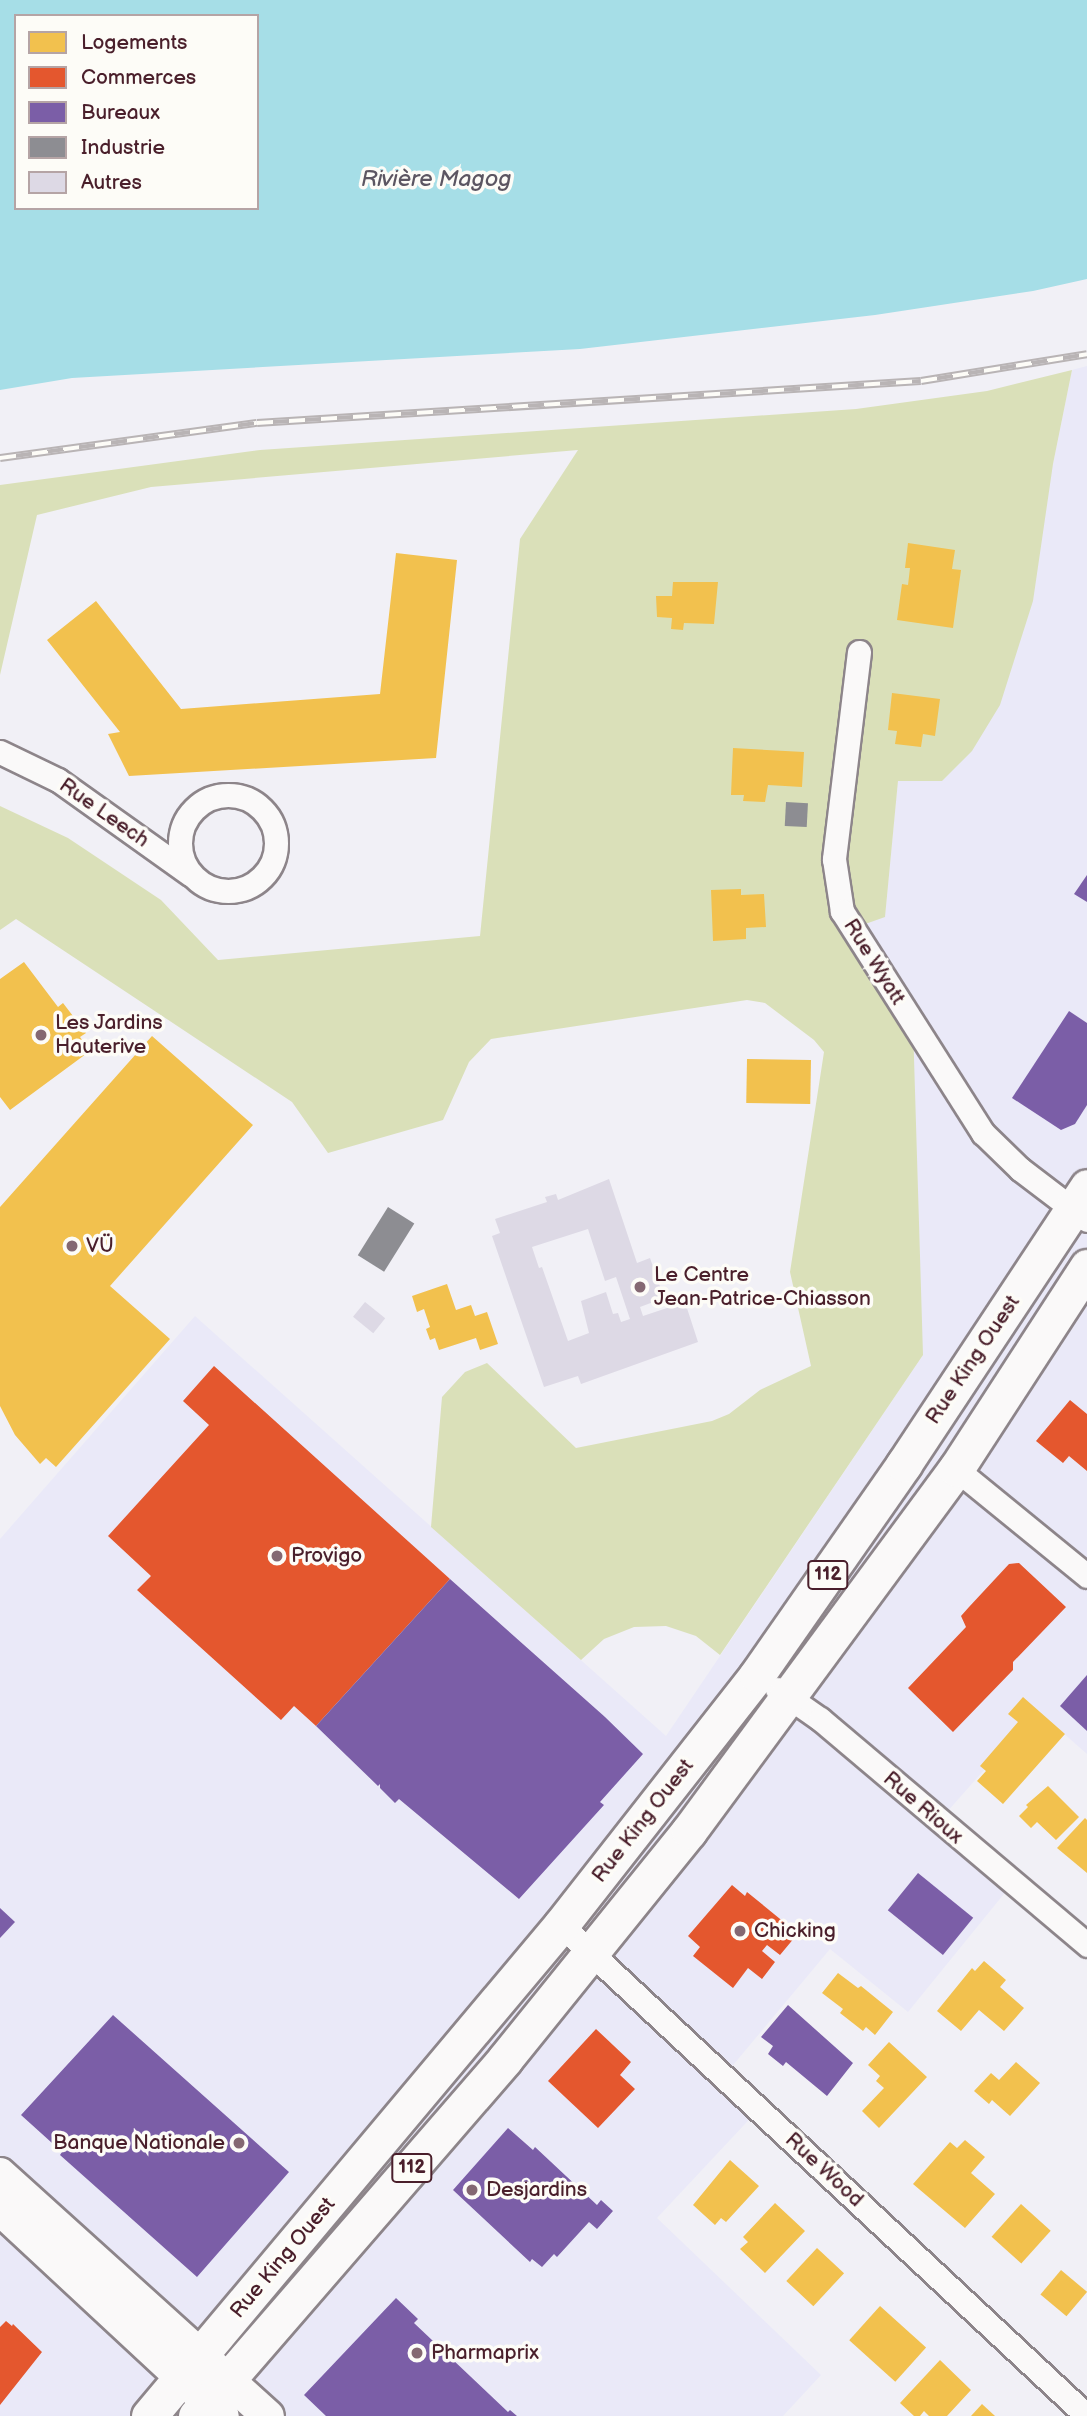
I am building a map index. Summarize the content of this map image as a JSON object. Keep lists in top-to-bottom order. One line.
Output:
{"streets":{"main road":["Rue King Ouest","112"],"street":["Rue Leech","Rue Wyatt","Rue Rioux","Rue Wood"]},"crossings":[["Rue Wyatt","Rue King Ouest"],["Rue King Ouest","Rue Rioux"],["Rue King Ouest","Rue Wood"]],"water":["Rivière Magog"],"places":["Les Jardins Hauterive","VÜ","Le Centre Jean-Patrice-Chiasson","Provigo","Chicking","Banque Nationale","Desjardins","Pharmaprix"],"legend":["Logements","Commerces","Bureaux","Industrie","Autres"]}
